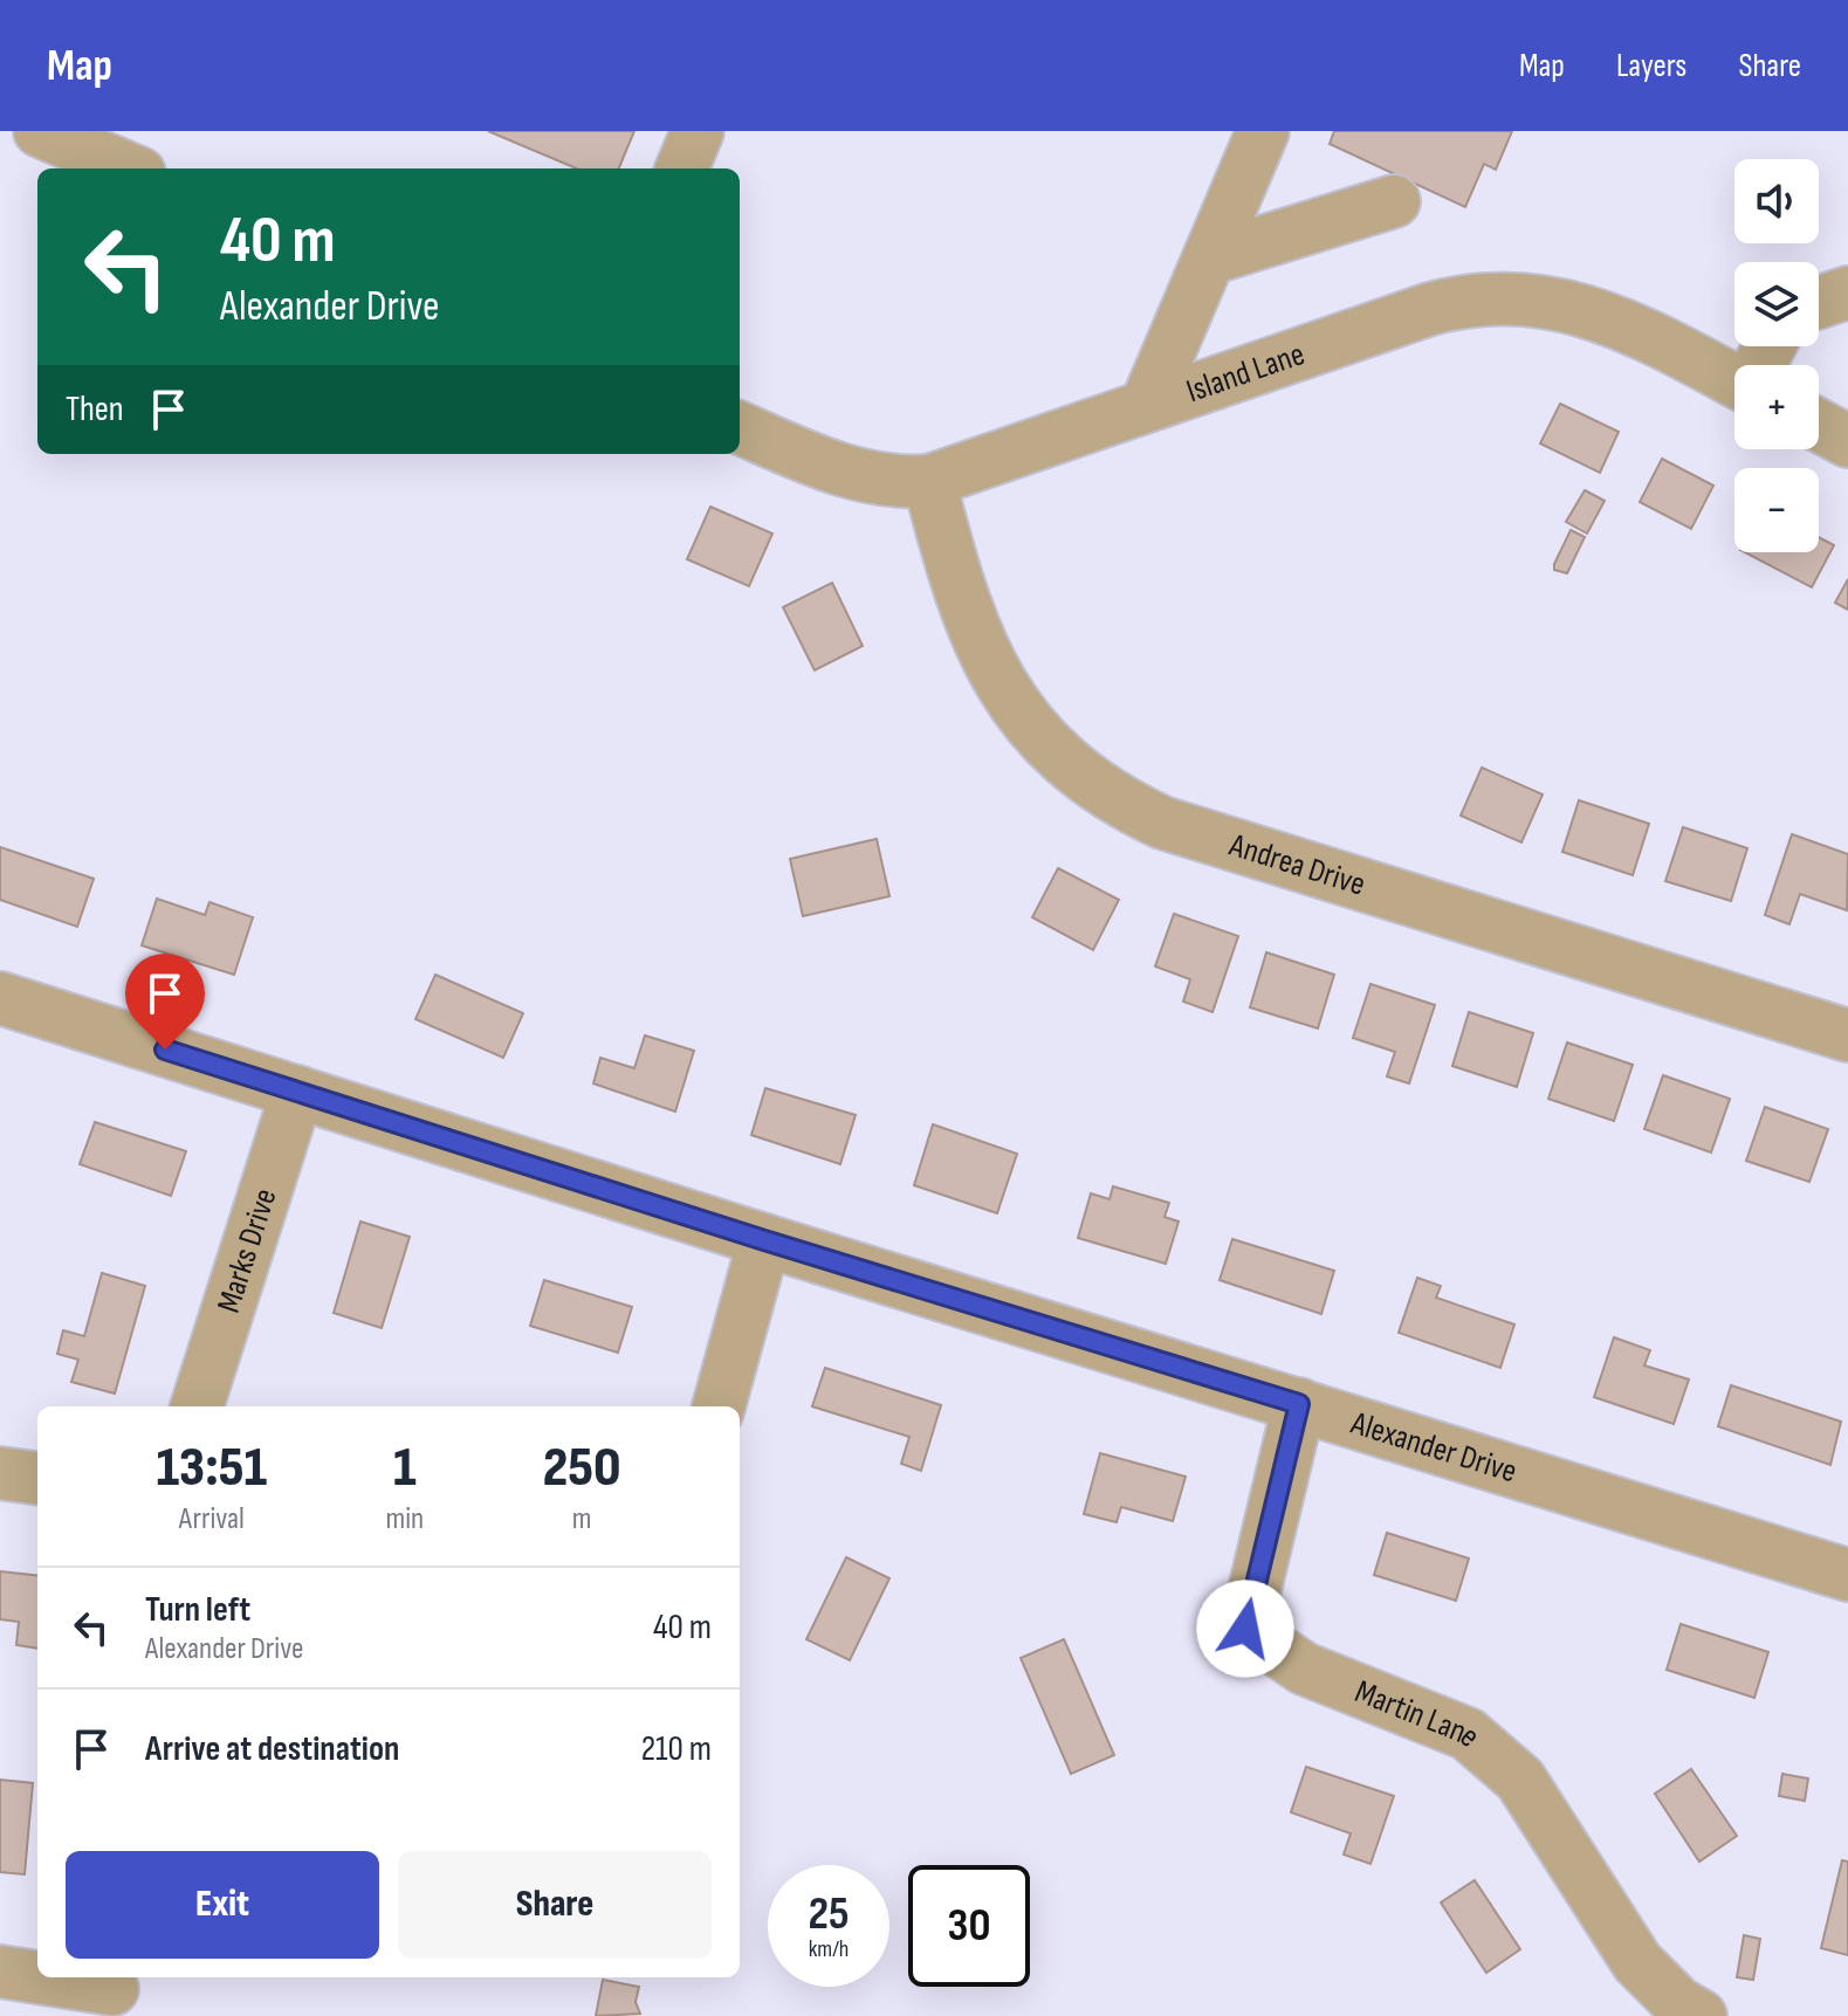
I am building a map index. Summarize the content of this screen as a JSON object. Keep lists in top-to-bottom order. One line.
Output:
{"streets":{"street":["Island Lane","Andrea Drive","Marks Drive","Alexander Drive","Martin Lane"]},"crossings":[["Island Lane","Andrea Drive"],["Marks Drive","Alexander Drive"],["Alexander Drive","Martin Lane"]],"page":{"header":"Map","nav":["Map","Layers","Share"],"map_buttons":["+","−"],"turn":["40 m","Alexander Drive"],"then":"Then","eta":["13:51","Arrival","1","min","250","m"],"list":[{"name":"Turn left","note":"Alexander Drive","value":"40 m"},{"name":"Arrive at destination","value":"210 m"}],"buttons":["Exit","Share"],"speed":"25 km/h","limit":"30"}}
